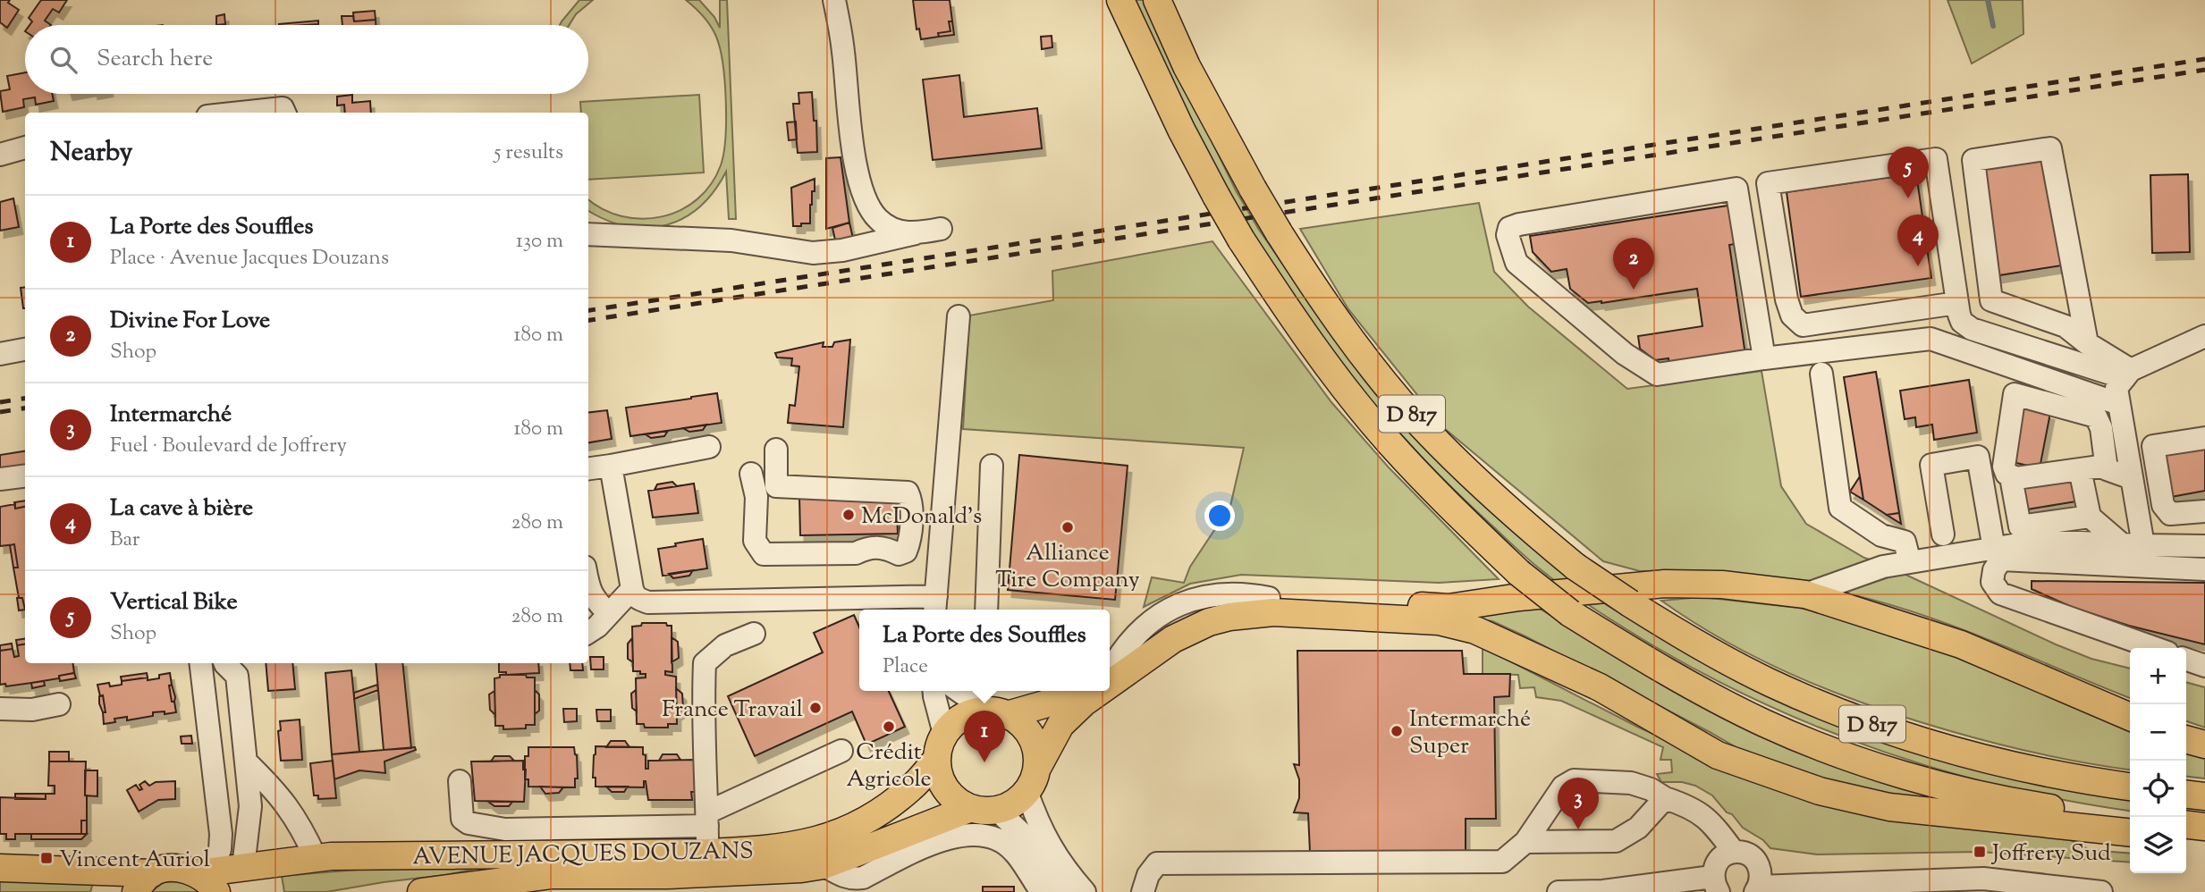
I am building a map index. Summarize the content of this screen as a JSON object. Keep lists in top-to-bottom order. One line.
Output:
{"streets":{"main road":["D 817","AVENUE JACQUES DOUZANS"]},"places":{"other":["McDonald's","Alliance Tire Company","France Travail","Crédit Agricole","Intermarché Super"],"transit":["Joffrery Sud","Vincent Auriol"]},"page":{"search":"Search here","heading":["Nearby","5 results"],"pins":["5","4","2","1","3"],"list":[{"mark":"1","name":"La Porte des Souffles","note":"Place · Avenue Jacques Douzans","value":"130 m"},{"mark":"2","name":"Divine For Love","note":"Shop","value":"180 m"},{"mark":"3","name":"Intermarché","note":"Fuel · Boulevard de Joffrery","value":"180 m"},{"mark":"4","name":"La cave à bière","note":"Bar","value":"280 m"},{"mark":"5","name":"Vertical Bike","note":"Shop","value":"280 m"}],"popup":["La Porte des Souffles","Place"],"map_buttons":["+","−"]}}
